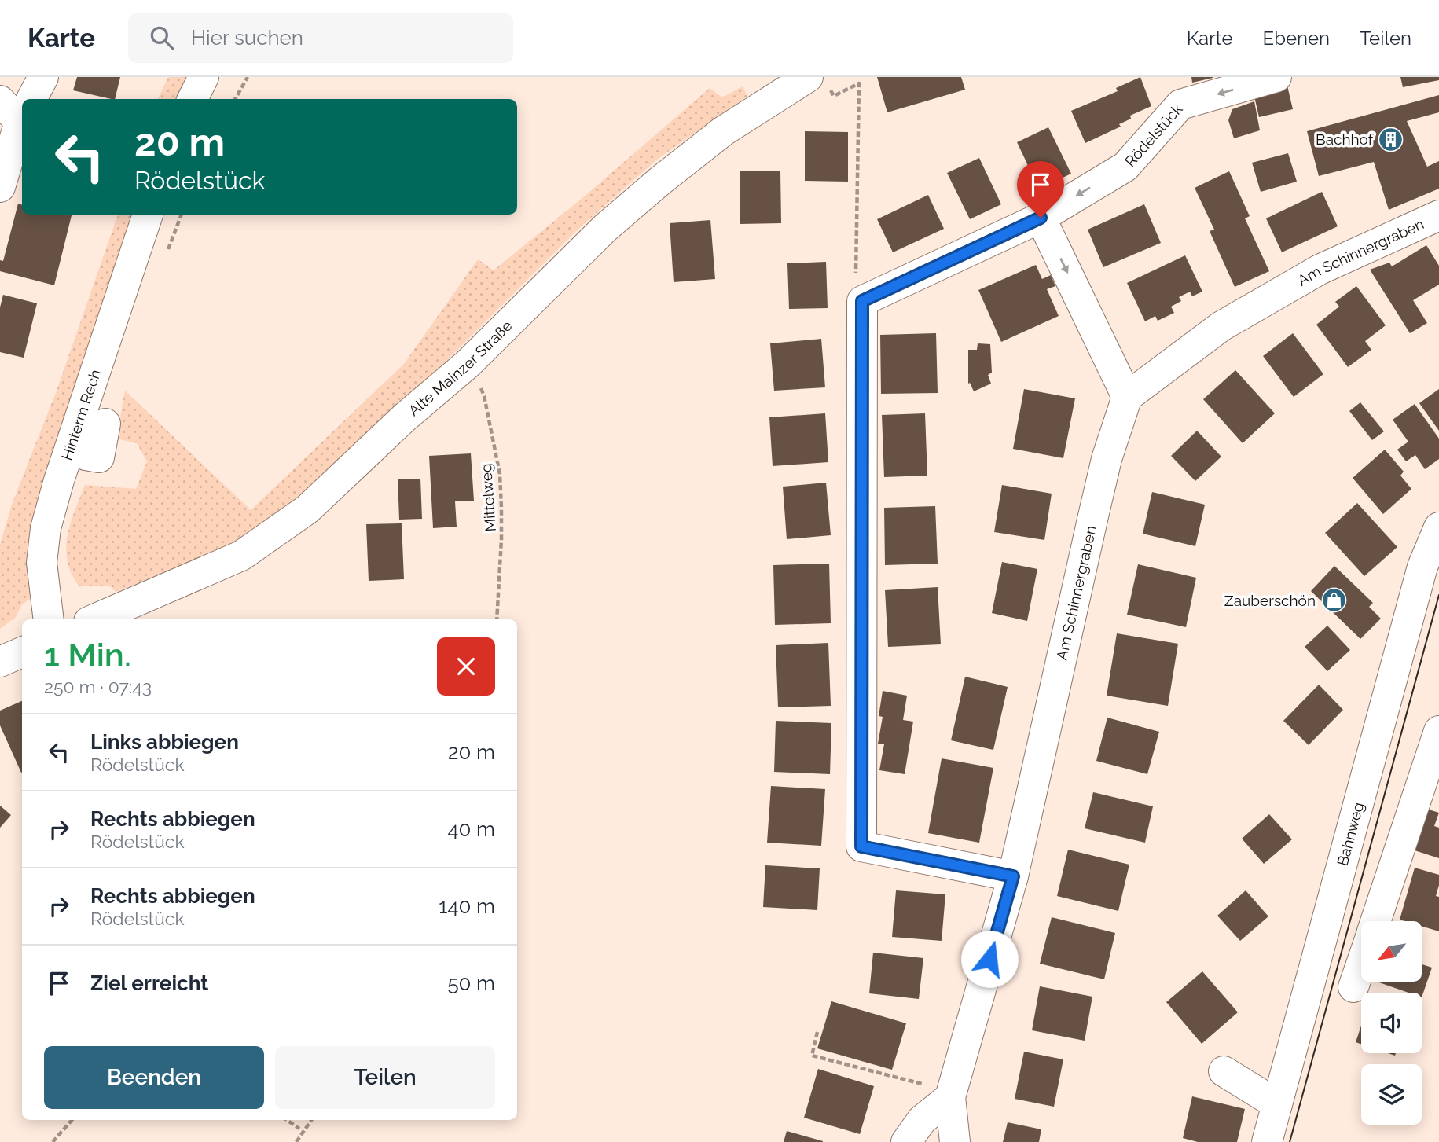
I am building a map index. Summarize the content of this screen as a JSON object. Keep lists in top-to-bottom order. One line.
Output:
{"streets":{"street":["Rödelstück","Am Schinnergraben","Alte Mainzer Straße","Hinterm Rech","Bahnweg"],"path":["Mittelweg"]},"crossings":[["Rödelstück","Am Schinnergraben"]],"places":{"building":["Bachhof"],"shop":["Zauberschön"]},"north":"bottom left","page":{"header":"Karte","search":"Hier suchen","nav":["Karte","Ebenen","Teilen"],"turn":["20 m","Rödelstück"],"heading":["1 Min.","250 m · 07:43"],"list":[{"name":"Links abbiegen","note":"Rödelstück","value":"20 m"},{"name":"Rechts abbiegen","note":"Rödelstück","value":"40 m"},{"name":"Rechts abbiegen","note":"Rödelstück","value":"140 m"},{"name":"Ziel erreicht","value":"50 m"}],"buttons":["Beenden","Teilen"]}}
